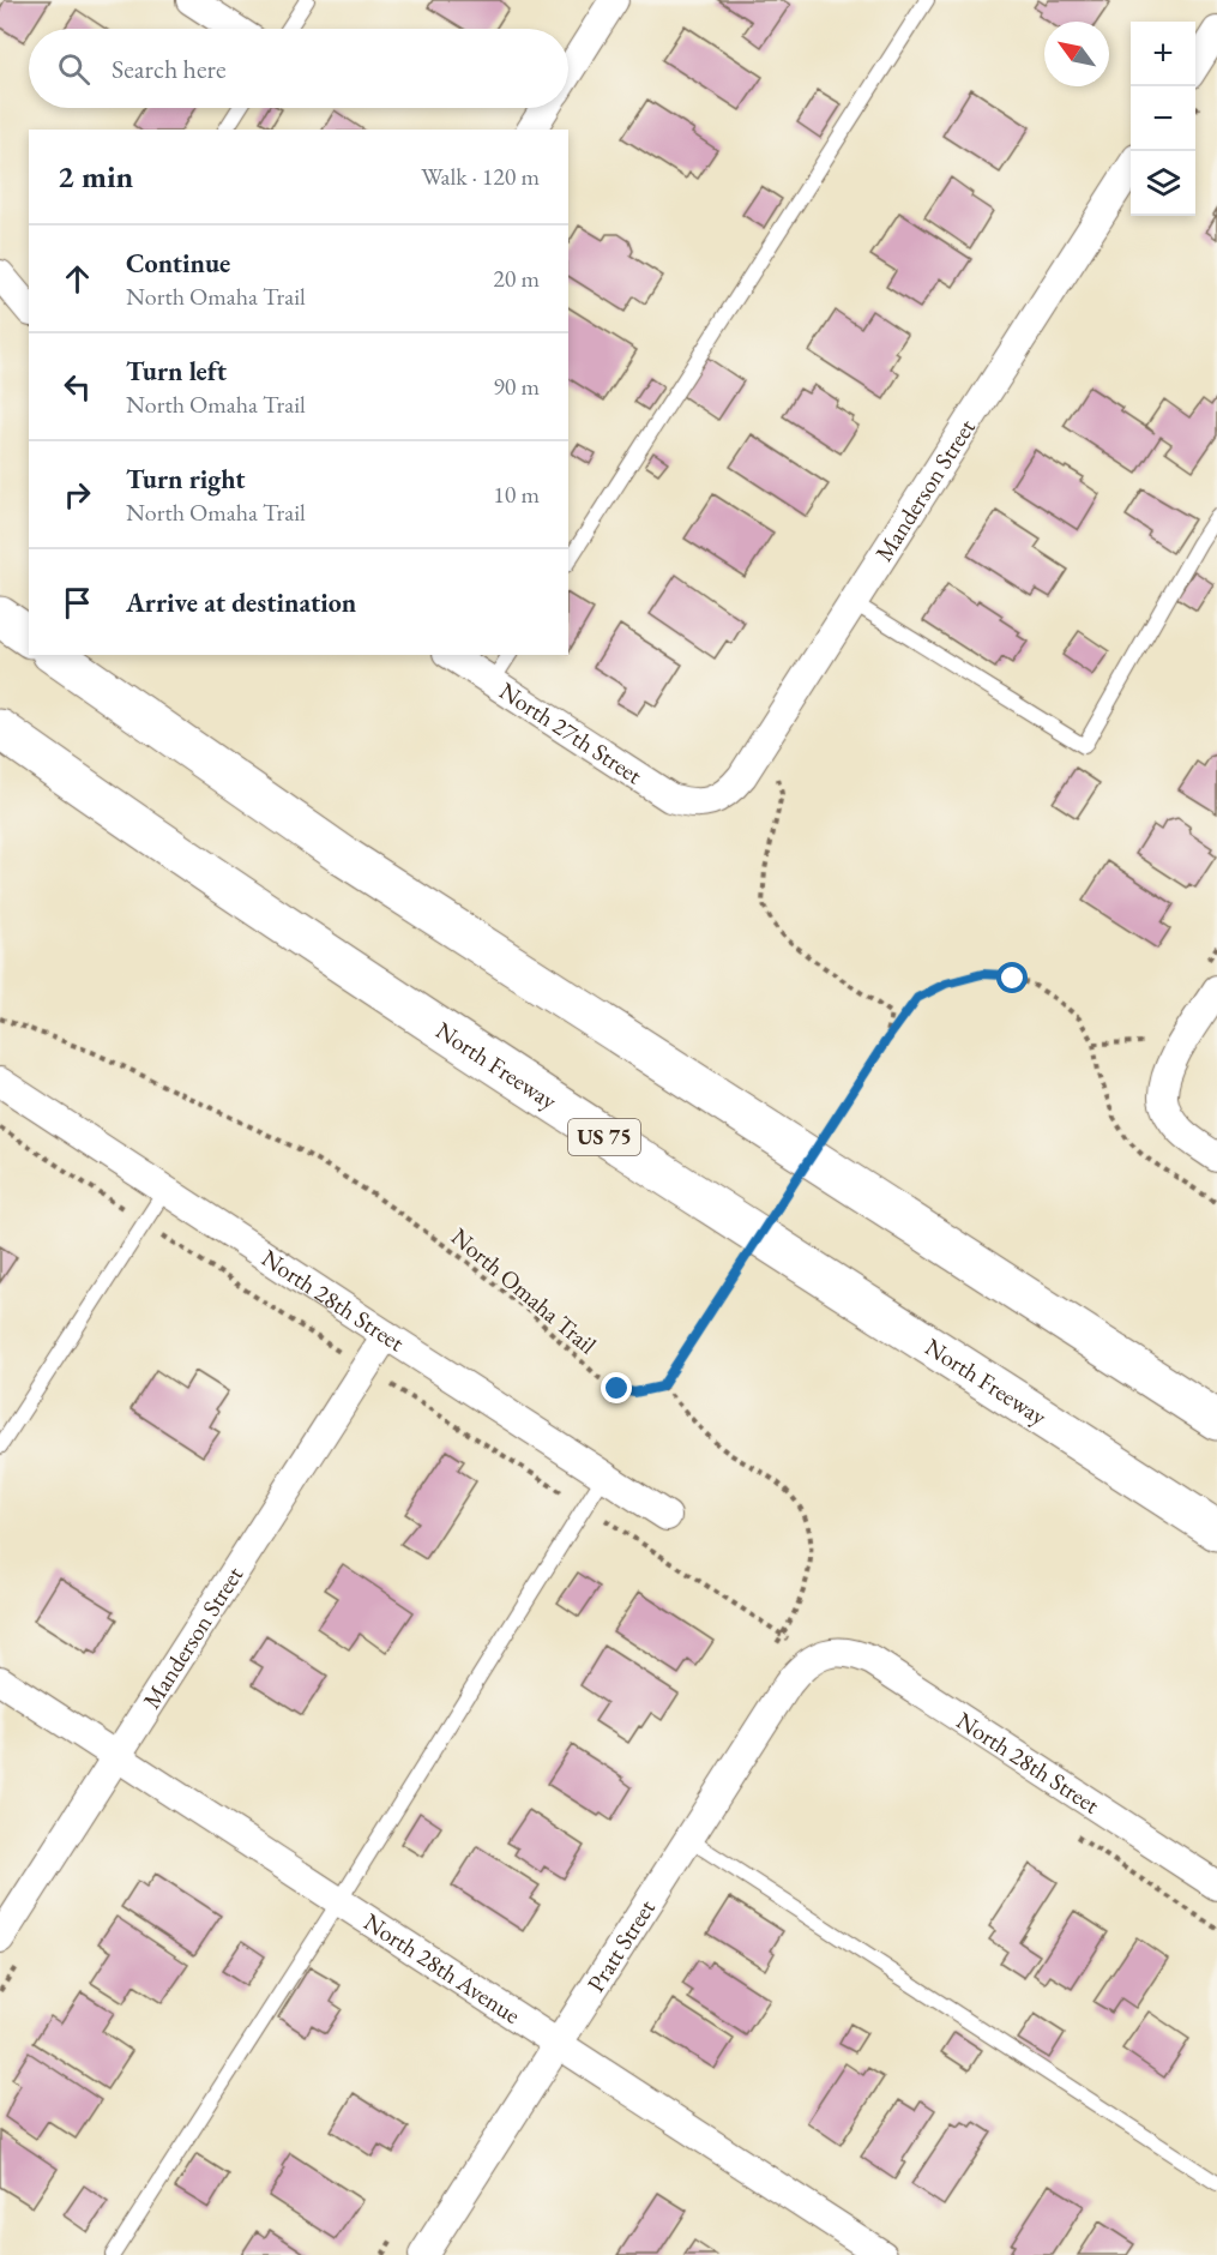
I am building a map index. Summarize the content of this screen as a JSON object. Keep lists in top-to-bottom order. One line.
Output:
{"streets":{"highway":["North Freeway","US 75"],"street":["Manderson Street","North 27th Street","North 28th Street","Pratt Street","North 28th Avenue"],"path":["North Omaha Trail"]},"crossings":[["Manderson Street","North 27th Street"],["Manderson Street","North 28th Street"],["Manderson Street","North 28th Avenue"],["North 28th Street","Pratt Street"],["Pratt Street","North 28th Avenue"]],"north":"top left","page":{"map_buttons":["+","−"],"search":"Search here","heading":["2 min","Walk · 120 m"],"list":[["Continue","North Omaha Trail","20 m"],["Turn left","North Omaha Trail","90 m"],["Turn right","North Omaha Trail","10 m"],"Arrive at destination"]}}
